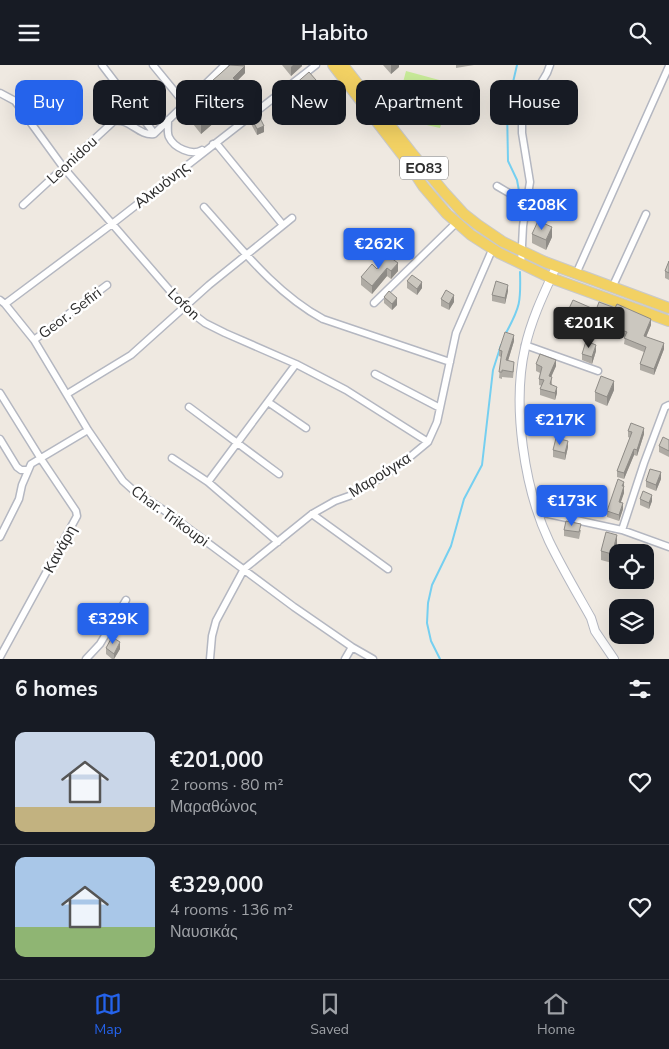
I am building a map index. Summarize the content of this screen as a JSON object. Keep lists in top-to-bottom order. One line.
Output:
{"streets":{"main road":["ΕΟ83"],"street":["Leonidou","Αλκυόνης","Lofon","Geor. Sefiri","Μαρούγκα","Char. Trikoupi","Κανάρη"]},"crossings":[["Leonidou","Lofon"],["ΕΟ83","Μαρούγκα"],["Αλκυόνης","Lofon"],["Αλκυόνης","Char. Trikoupi"],["Lofon","Μαρούγκα"],["Geor. Sefiri","Char. Trikoupi"],["Μαρούγκα","Char. Trikoupi"]],"page":{"header":"Habito","chip":["Buy","Rent","Filters","New","Apartment","House"],"price":["€208K","€262K","€201K","€217K","€173K","€329K"],"heading":"6 homes","list":[{"name":"€201,000","note":"2 rooms · 80 m² · Μαραθώνος"},{"name":"€329,000","note":"4 rooms · 136 m² · Ναυσικάς"}],"tabs":["Map","Saved","Home"]}}
